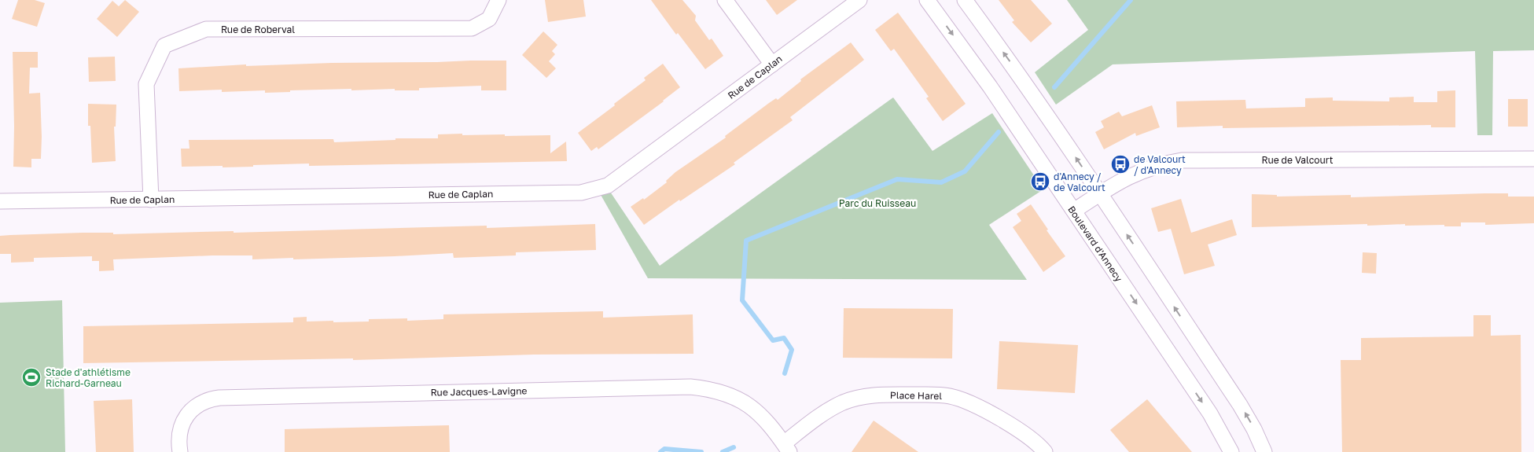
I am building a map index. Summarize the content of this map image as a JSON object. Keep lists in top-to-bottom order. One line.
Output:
{"streets":{"street":["Rue de Roberval","Rue de Caplan","Rue de Valcourt","Boulevard d'Annecy","Rue Jacques-Lavigne","Place Harel"]},"crossings":[["Rue de Roberval","Rue de Caplan"],["Rue de Valcourt","Boulevard d'Annecy"],["Rue Jacques-Lavigne","Place Harel"]],"parks":["Parc du Ruisseau"],"places":{"bus stop":["de Valcourt / d'Annecy","d'Annecy / de Valcourt"],"sports":["Stade d'athlétisme Richard-Garneau"]}}
